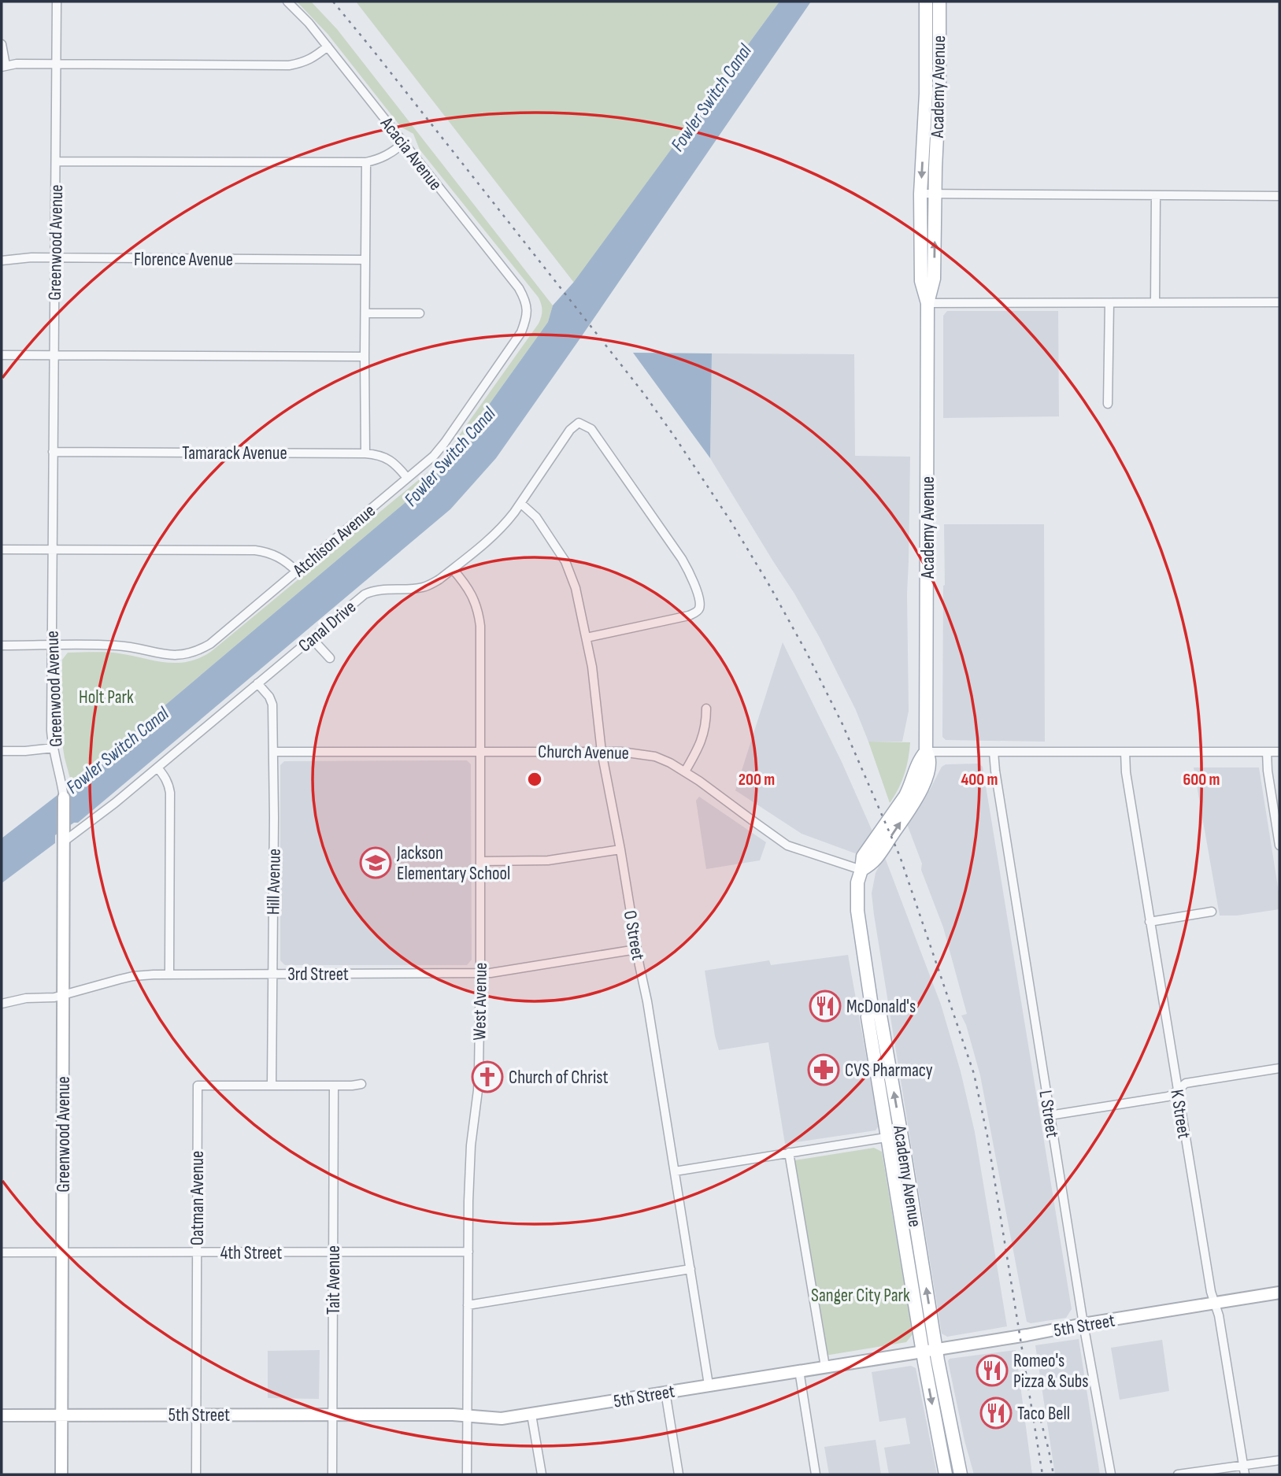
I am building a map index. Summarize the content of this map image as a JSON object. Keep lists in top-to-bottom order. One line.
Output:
{"streets":{"main road":["Academy Avenue"],"street":["Acacia Avenue","Greenwood Avenue","Florence Avenue","Tamarack Avenue","Atchison Avenue","Canal Drive","Church Avenue","Hill Avenue","O Street","3rd Street","West Avenue","L Street","K Street","Oatman Avenue","4th Street","Tait Avenue","5th Street"]},"crossings":[["Academy Avenue","Church Avenue"],["Academy Avenue","5th Street"],["Acacia Avenue","Atchison Avenue"],["Greenwood Avenue","Florence Avenue"],["Greenwood Avenue","Tamarack Avenue"],["Greenwood Avenue","Atchison Avenue"],["Greenwood Avenue","Canal Drive"],["Greenwood Avenue","3rd Street"],["Greenwood Avenue","4th Street"],["Greenwood Avenue","5th Street"],["Tamarack Avenue","Atchison Avenue"],["Canal Drive","Hill Avenue"],["Canal Drive","O Street"],["Canal Drive","West Avenue"],["Church Avenue","Hill Avenue"],["Church Avenue","O Street"],["Church Avenue","West Avenue"],["Hill Avenue","3rd Street"],["Hill Avenue","Oatman Avenue"],["O Street","3rd Street"],["O Street","5th Street"],["3rd Street","West Avenue"],["West Avenue","4th Street"],["West Avenue","5th Street"],["L Street","5th Street"],["K Street","5th Street"],["Oatman Avenue","4th Street"],["Oatman Avenue","Tait Avenue"],["Oatman Avenue","5th Street"],["4th Street","Tait Avenue"],["Tait Avenue","5th Street"]],"water":["Fowler Switch Canal"],"parks":["Holt Park","Sanger City Park"],"places":{"school or university":["Jackson Elementary School"],"restaurant":["McDonald's","Romeo's Pizza & Subs","Taco Bell"],"pharmacy":["CVS Pharmacy"],"church":["Church of Christ"]},"rings":["200 m","400 m","600 m"]}
